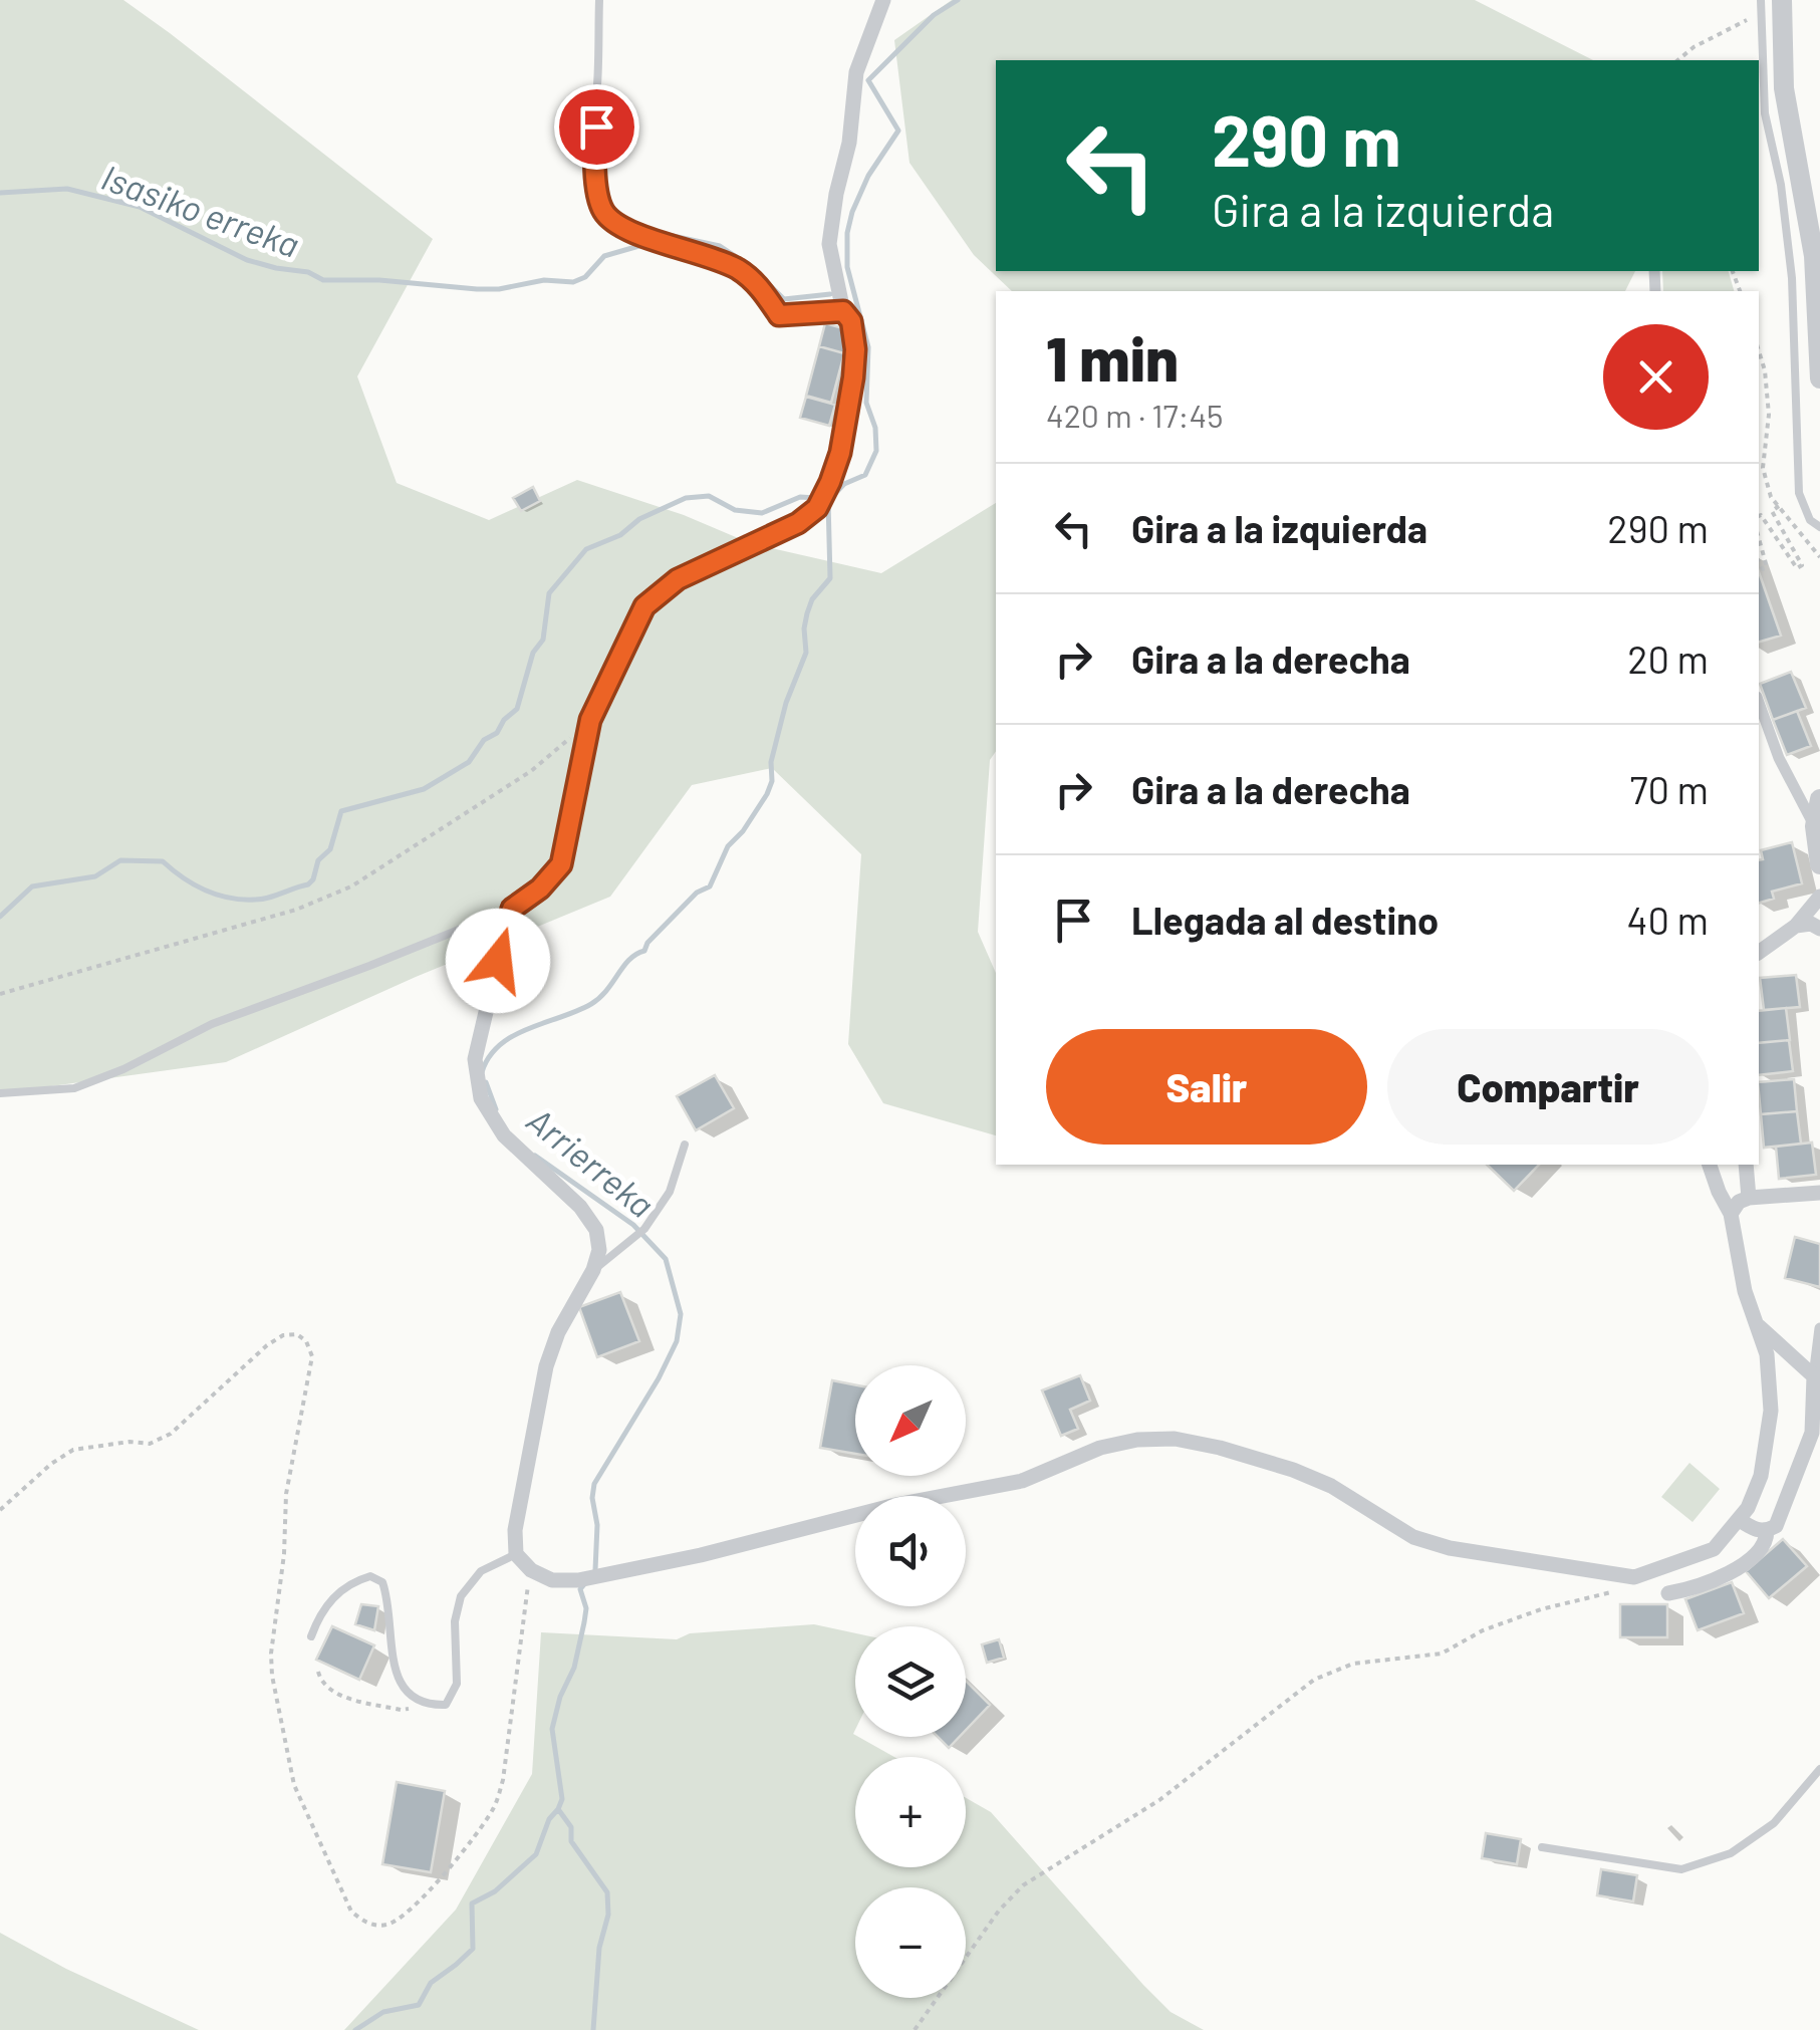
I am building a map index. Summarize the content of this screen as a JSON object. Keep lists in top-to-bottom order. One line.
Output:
{"water":["Isasiko erreka","Arrierreka"],"north":"bottom left","page":{"turn":["290 m","Gira a la izquierda"],"heading":["1 min","420 m · 17:45"],"list":[{"name":"Gira a la izquierda","value":"290 m"},{"name":"Gira a la derecha","value":"20 m"},{"name":"Gira a la derecha","value":"70 m"},{"name":"Llegada al destino","value":"40 m"}],"buttons":["Salir","Compartir"],"map_buttons":["+","−"]}}
